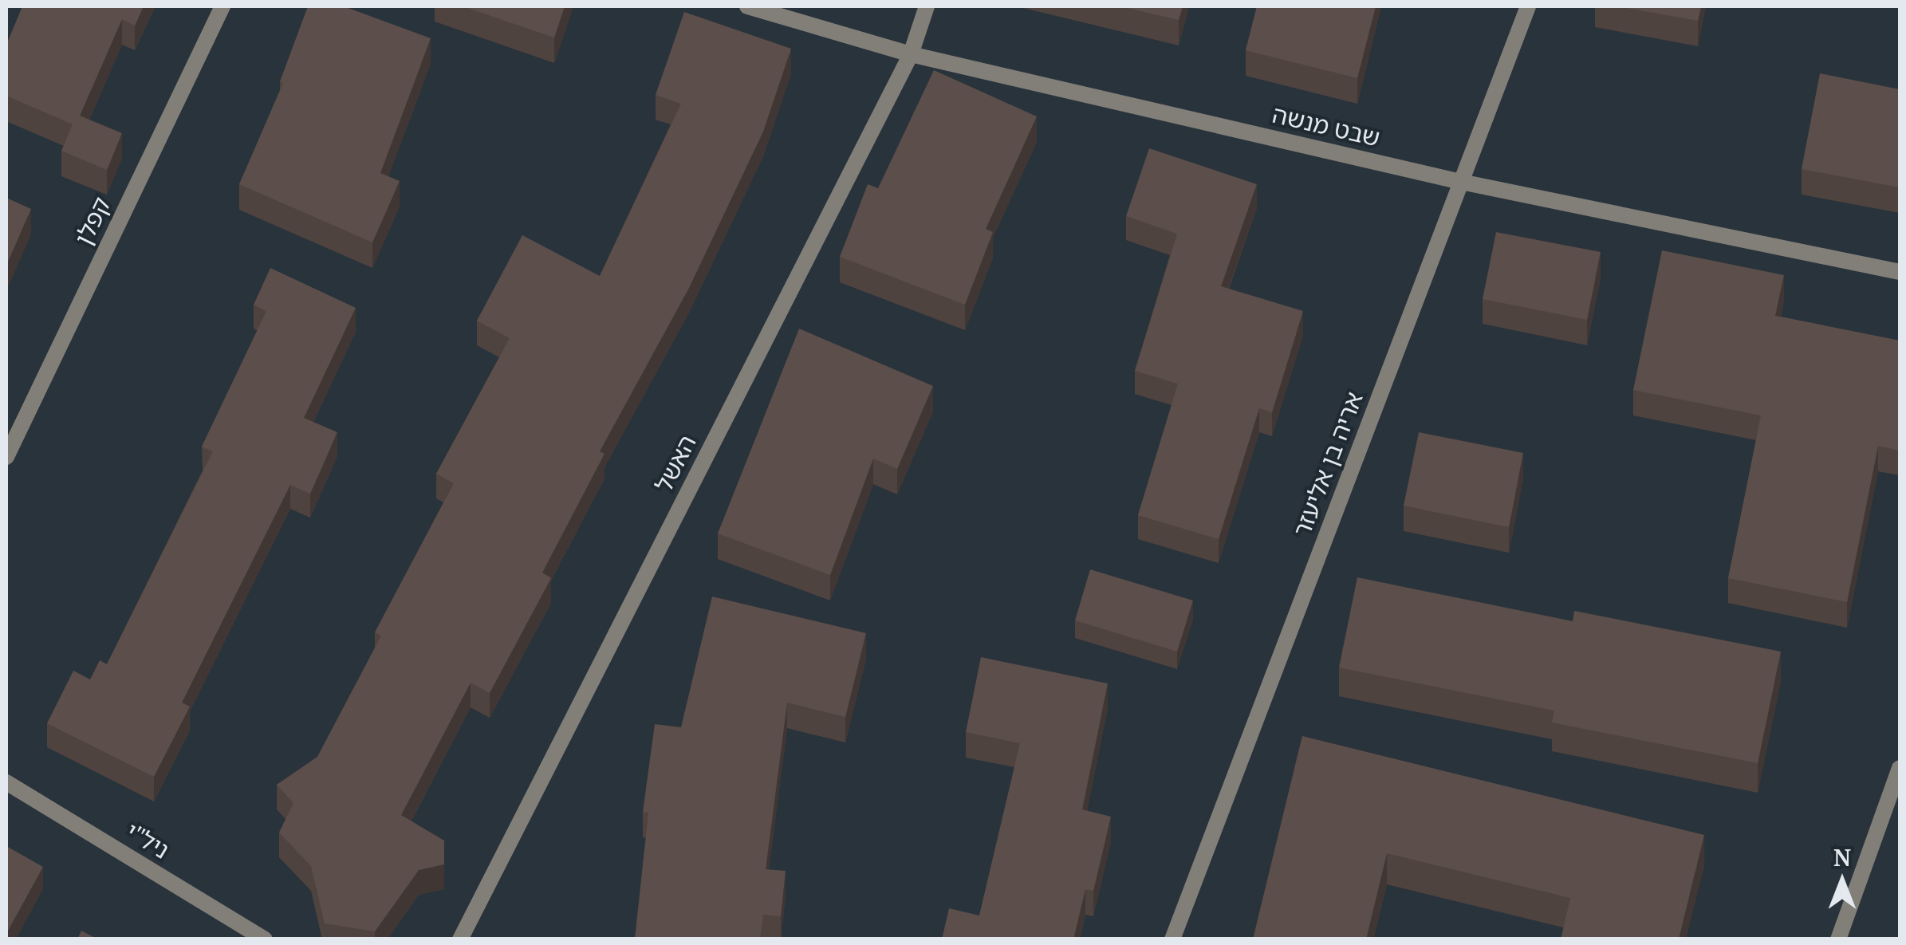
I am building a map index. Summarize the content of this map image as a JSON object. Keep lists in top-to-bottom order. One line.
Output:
{"streets":{"street":["שבט מנשה","קפלן","האשל","אריה בן אליעזר","ניל\"י"]},"crossings":[["שבט מנשה","האשל"],["שבט מנשה","אריה בן אליעזר"]],"north":"top"}
